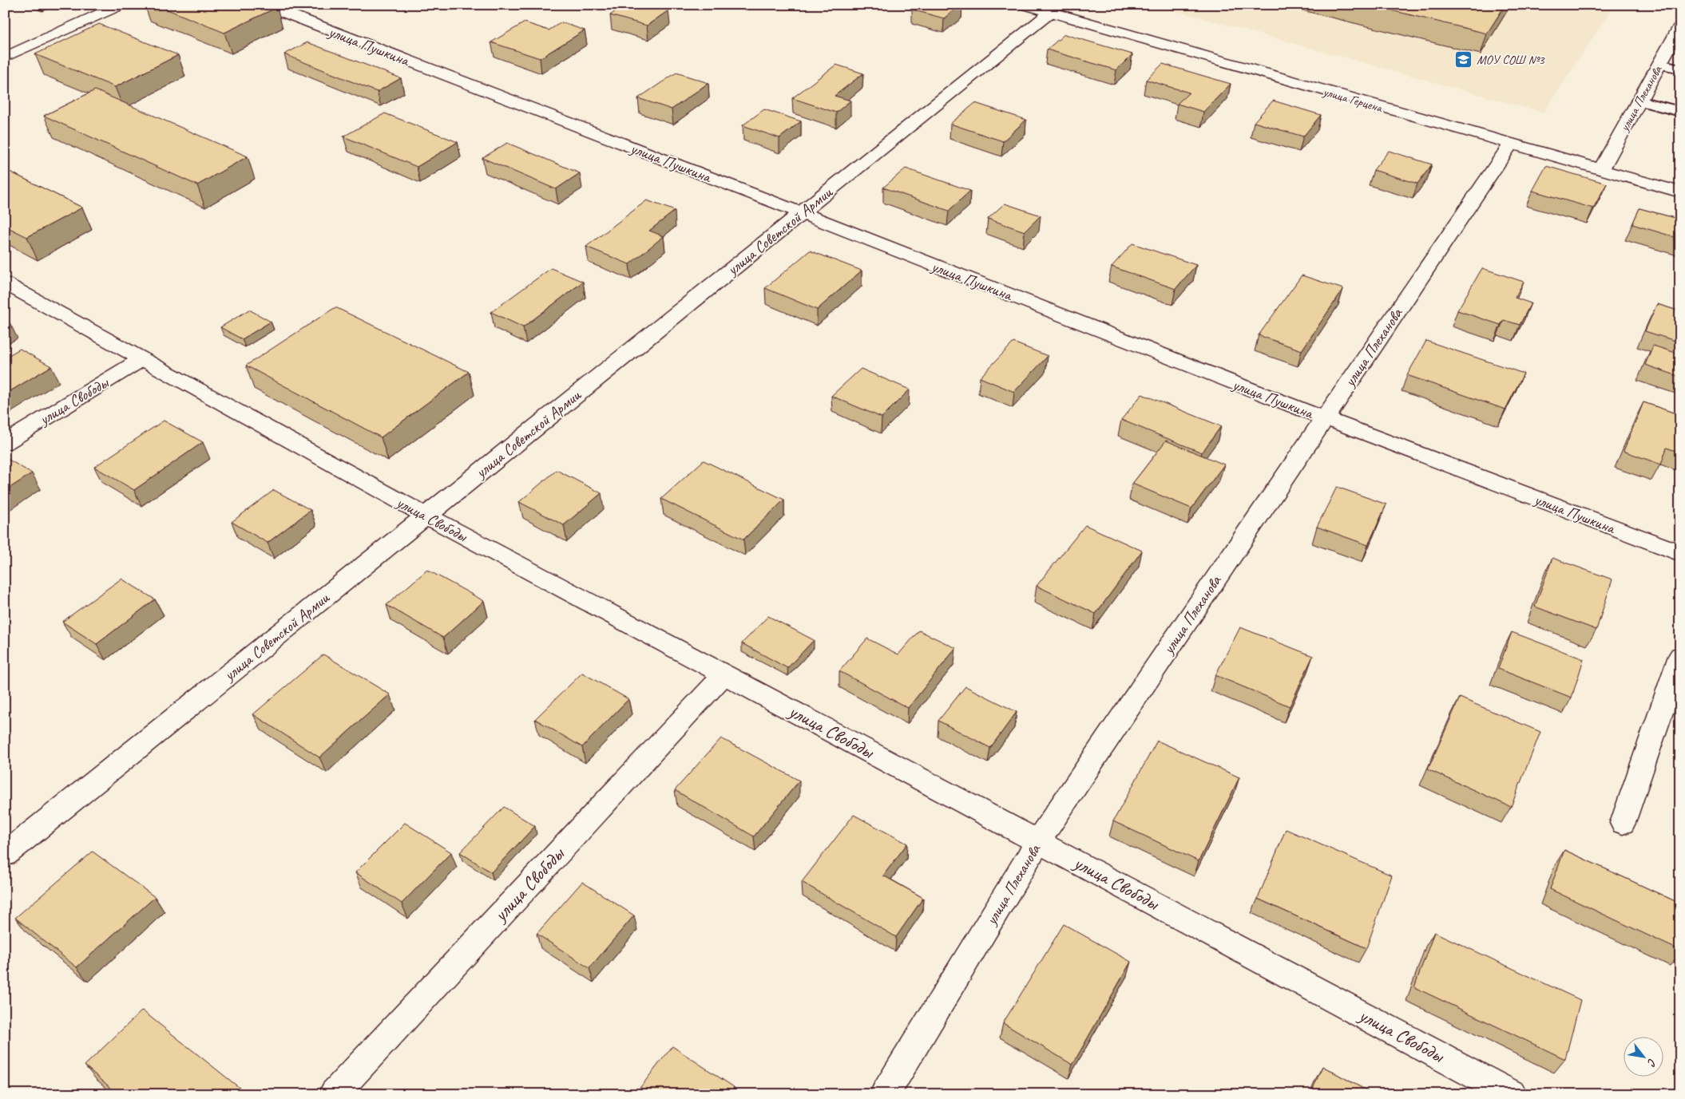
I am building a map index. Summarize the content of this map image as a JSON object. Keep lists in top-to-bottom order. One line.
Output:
{"streets":{"street":["улица Пушкина","улица Плеханова","улица Герцена","улица Советской Армии","улица Свободы"]},"crossings":[["улица Пушкина","улица Плеханова"],["улица Пушкина","улица Советской Армии"],["улица Плеханова","улица Герцена"],["улица Плеханова","улица Свободы"],["улица Герцена","улица Советской Армии"],["улица Советской Армии","улица Свободы"]],"places":{"school or university":["МОУ СОШ №3"]},"north":"bottom right"}
